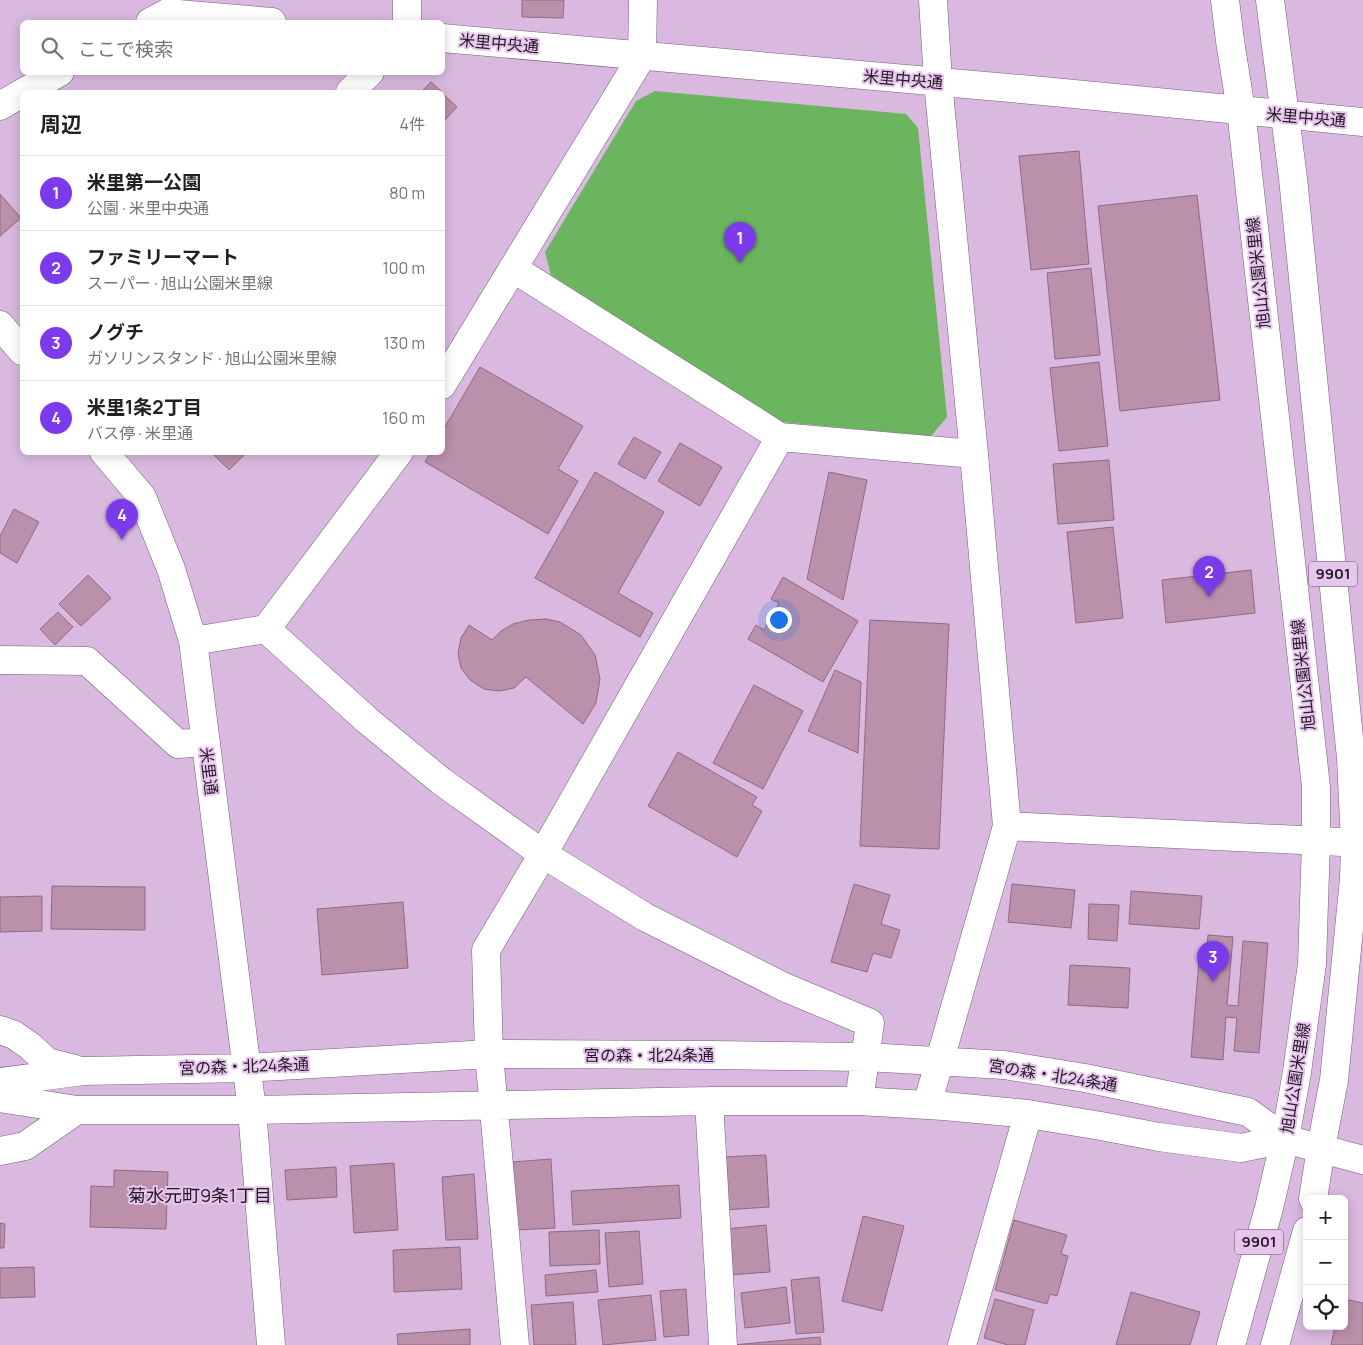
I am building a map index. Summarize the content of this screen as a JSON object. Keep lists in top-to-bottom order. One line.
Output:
{"streets":{"street":["米里中央通","旭山公園米里線","9901","米里通","宮の森・北24条通"]},"crossings":[["米里中央通","旭山公園米里線"],["米里中央通","9901"],["旭山公園米里線","宮の森・北24条通"],["9901","宮の森・北24条通"],["米里通","宮の森・北24条通"]],"districts":["菊水元町9条1丁目"],"page":{"search":"ここで検索","heading":["周辺","4件"],"list":[{"mark":"1","name":"米里第一公園","note":"公園 · 米里中央通","value":"80 m"},{"mark":"2","name":"ファミリーマート","note":"スーパー · 旭山公園米里線","value":"100 m"},{"mark":"3","name":"ノグチ","note":"ガソリンスタンド · 旭山公園米里線","value":"130 m"},{"mark":"4","name":"米里1条2丁目","note":"バス停 · 米里通","value":"160 m"}],"pins":["1","4","2","3"],"map_buttons":["+","−"]}}
